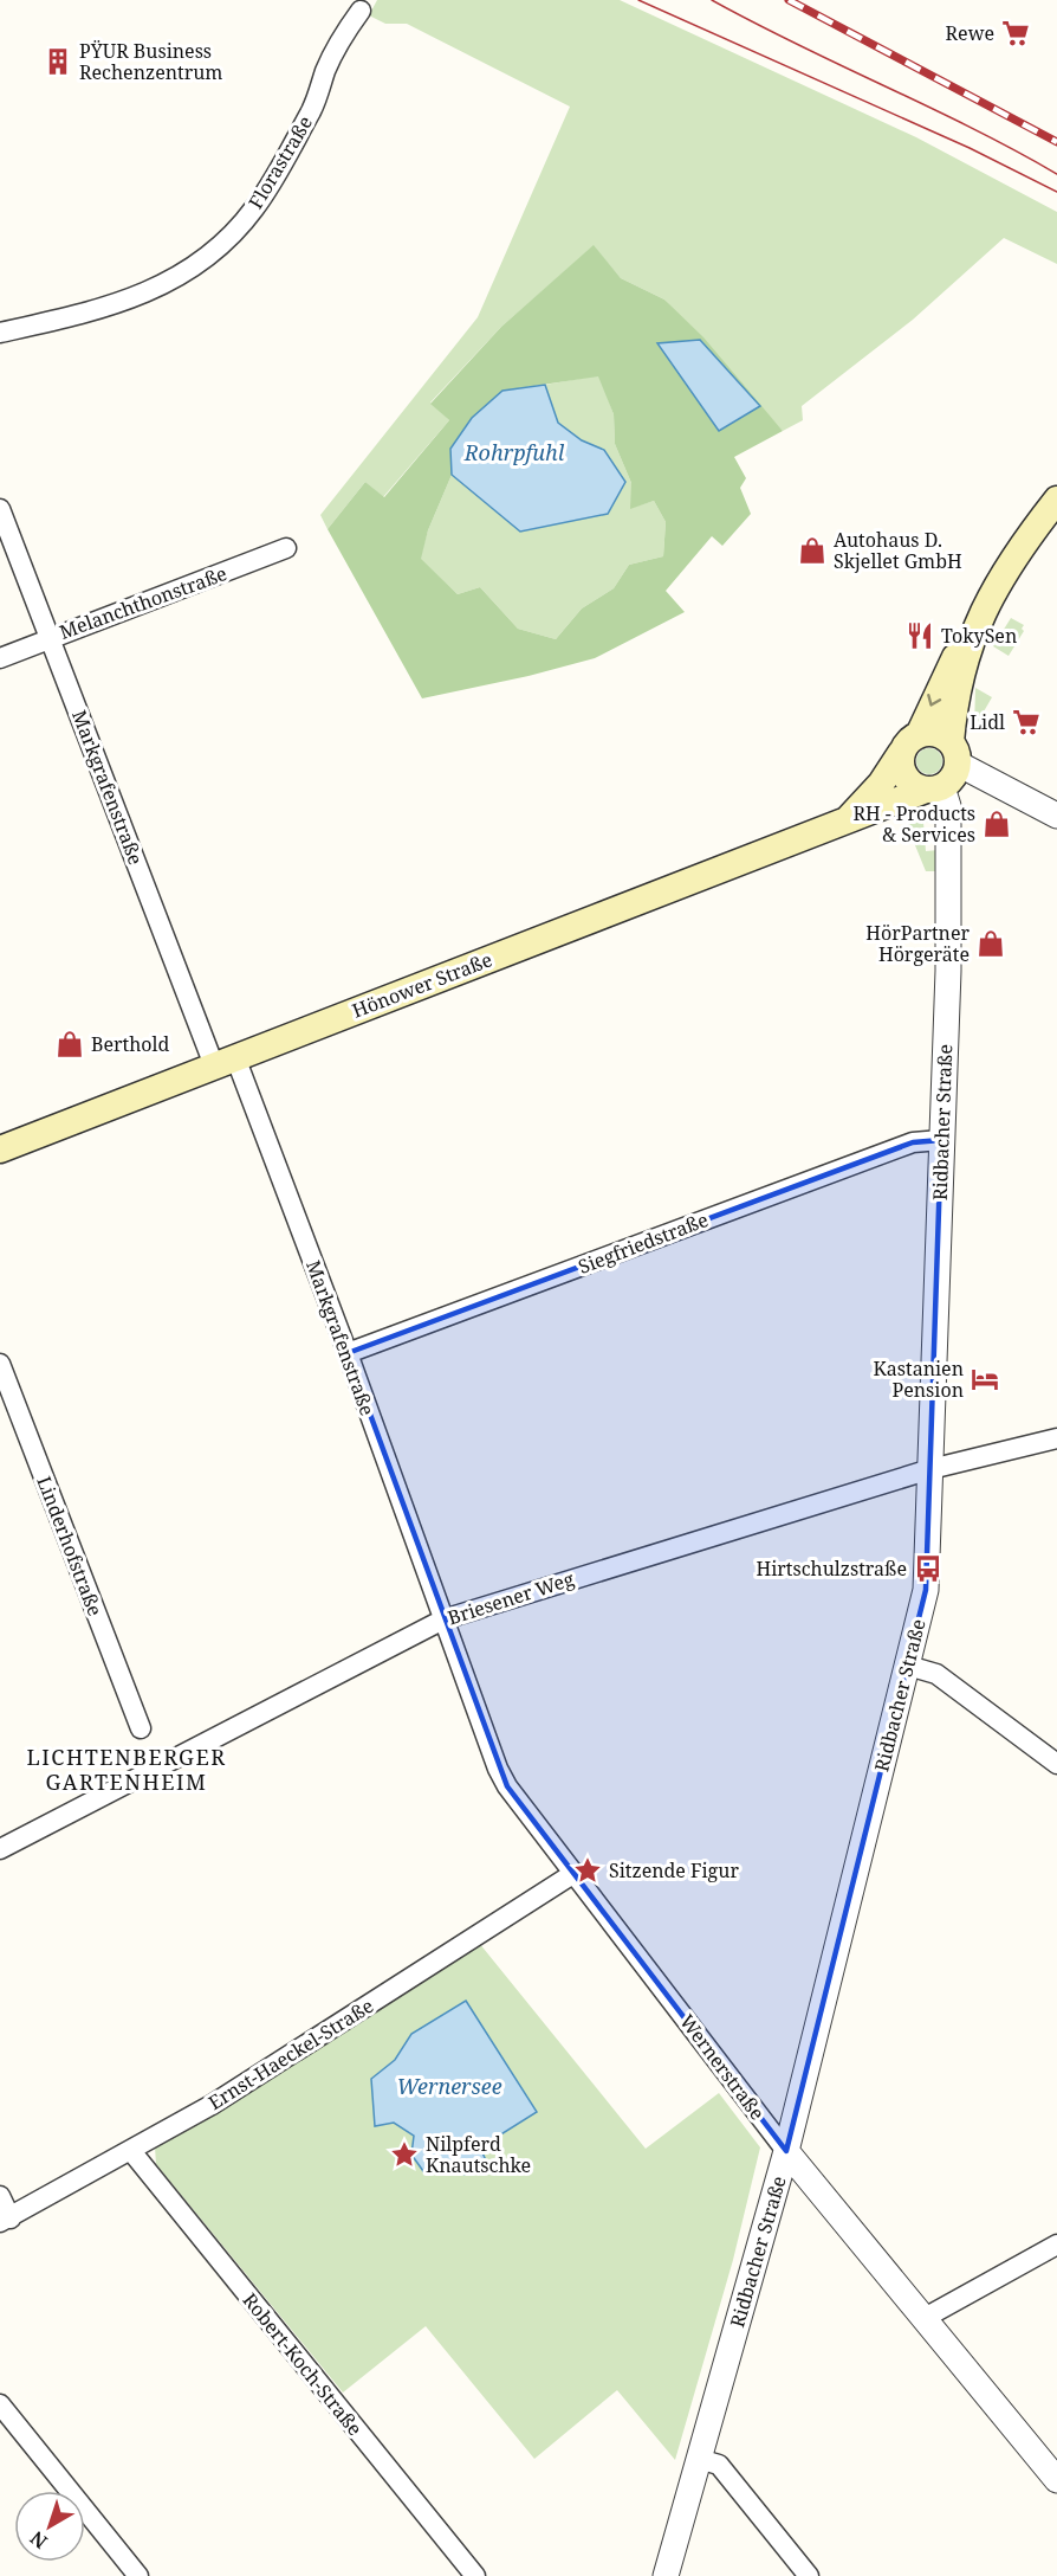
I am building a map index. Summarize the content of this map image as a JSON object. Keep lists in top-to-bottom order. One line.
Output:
{"streets":{"main road":["Hönower Straße"],"street":["Florastraße","Melanchthonstraße","Markgrafenstraße","Ridbacher Straße","Siegfriedstraße","Linderhofstraße","Briesener Weg","Ernst-Haeckel-Straße","Wernerstraße","Robert-Koch-Straße"]},"crossings":[["Melanchthonstraße","Markgrafenstraße"],["Markgrafenstraße","Hönower Straße"],["Markgrafenstraße","Siegfriedstraße"],["Markgrafenstraße","Briesener Weg"],["Markgrafenstraße","Wernerstraße"],["Hönower Straße","Ridbacher Straße"],["Ridbacher Straße","Siegfriedstraße"],["Ridbacher Straße","Briesener Weg"],["Ridbacher Straße","Wernerstraße"],["Briesener Weg","Wernerstraße"],["Ernst-Haeckel-Straße","Wernerstraße"],["Ernst-Haeckel-Straße","Robert-Koch-Straße"]],"districts":["LICHTENBERGER GARTENHEIM"],"water":["Rohrpfuhl","Wernersee"],"places":{"supermarket":["Rewe","Lidl"],"building":["PŸUR Business Rechenzentrum"],"shop":["Autohaus D. Skjellet GmbH","RH - Products & Services","HörPartner Hörgeräte","Berthold"],"restaurant":["TokySen"],"hotel":["Kastanien Pension"],"bus stop":["Hirtschulzstraße"],"place":["Sitzende Figur","Nilpferd Knautschke"]},"north":"bottom left"}
